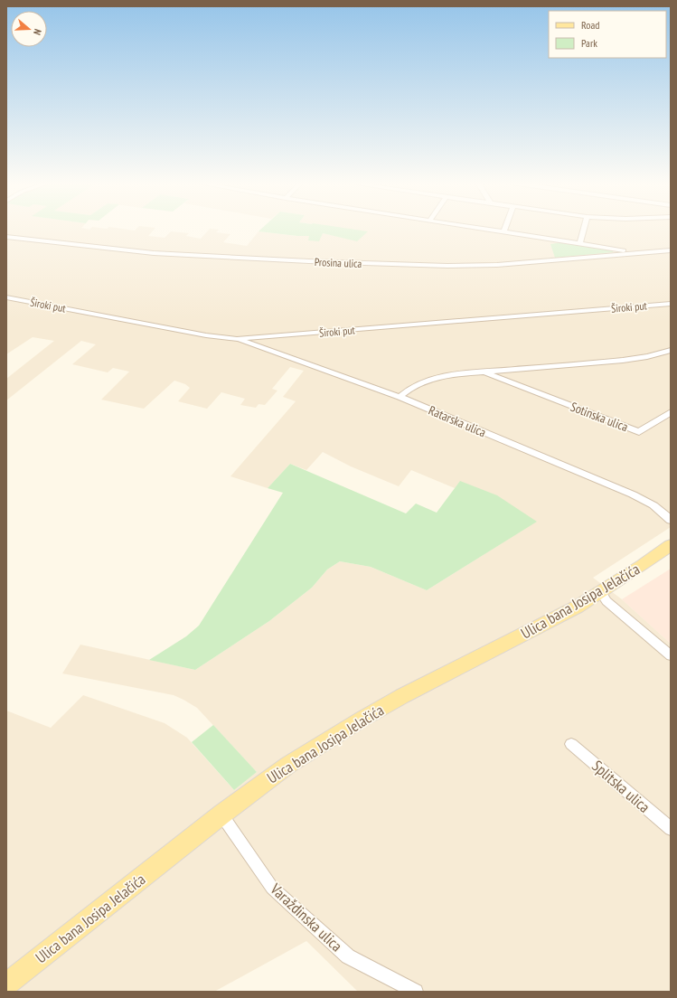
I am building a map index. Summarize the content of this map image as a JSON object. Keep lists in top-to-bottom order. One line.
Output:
{"streets":{"main road":["Ulica bana Josipa Jelačića"],"street":["Prosina ulica","Široki put","Sotinska ulica","Ratarska ulica","Splitska ulica","Varaždinska ulica"]},"crossings":[["Široki put","Ratarska ulica"],["Sotinska ulica","Ratarska ulica"],["Ulica bana Josipa Jelačića","Varaždinska ulica"]],"legend":["Road","Park"],"north":"right"}
